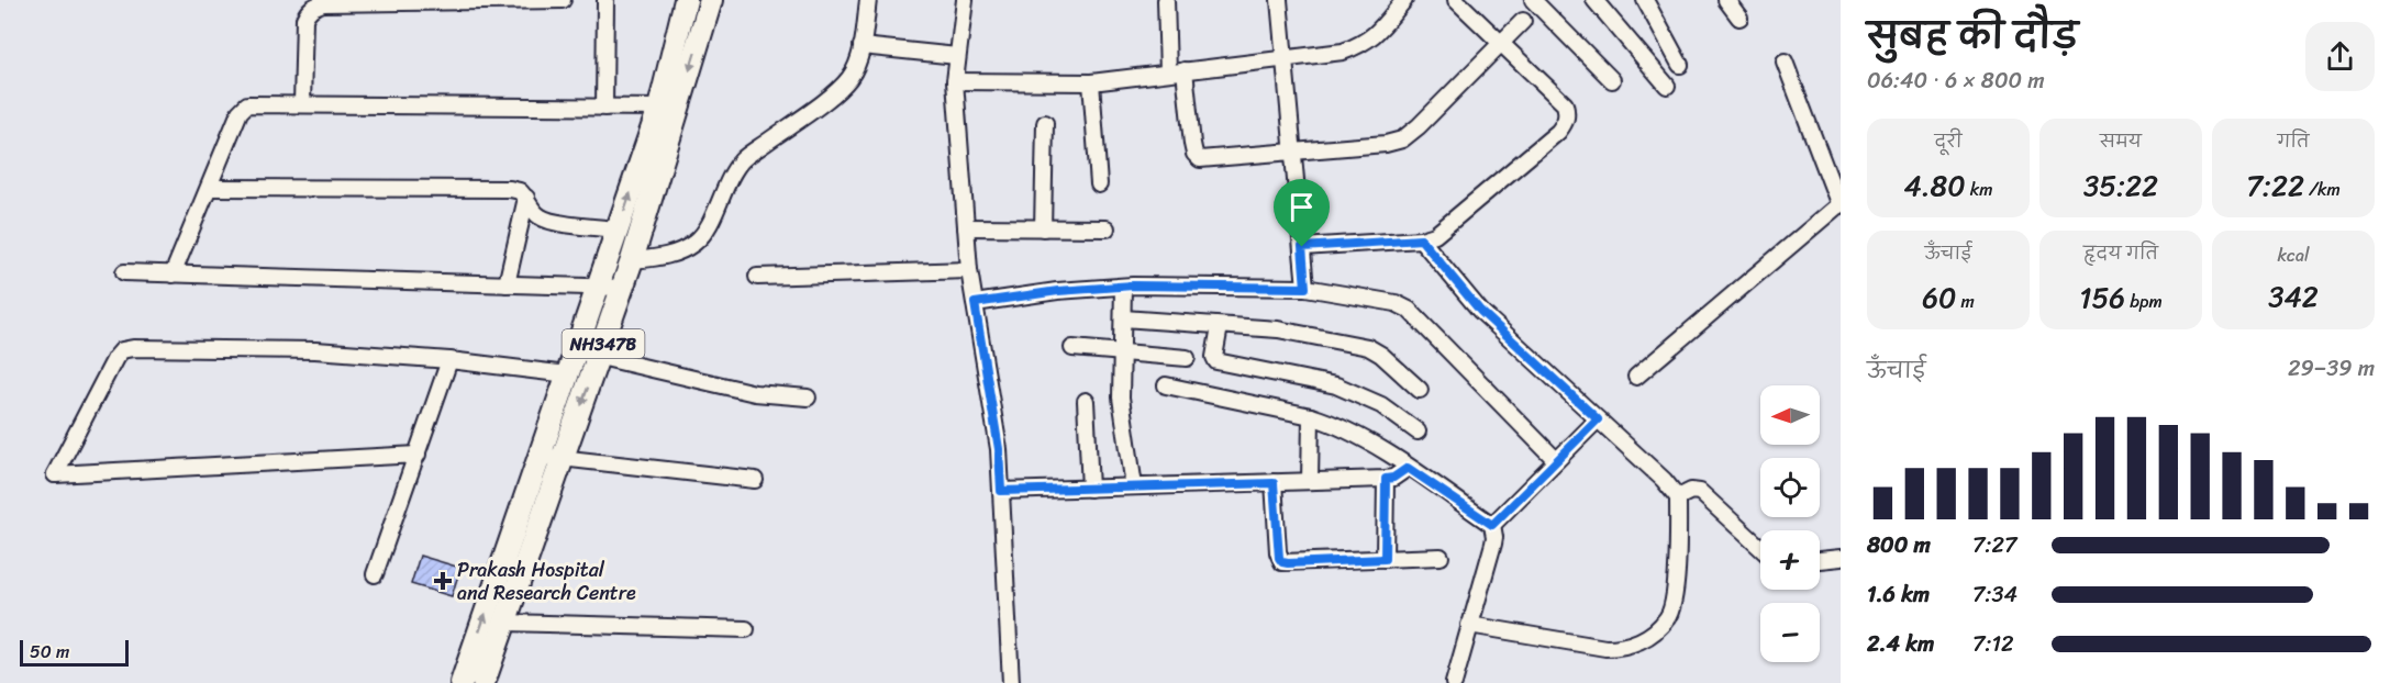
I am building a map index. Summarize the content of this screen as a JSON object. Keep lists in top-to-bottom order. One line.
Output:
{"streets":{"highway":["NH347B"]},"places":{"health":["Prakash Hospital and Research Centre"]},"scale_bar":"50 m","north":"left","page":{"heading":["सुबह की दौड़","06:40 · 6 × 800 m"],"stats":[["दूरी","4.80 km"],["समय","35:22"],["गति","7:22 /km"],["ऊँचाई","60 m"],["हृदय गति","156 bpm"],["kcal","342"]],"chart":["ऊँचाई","29–39 m"],"map_buttons":["+","−"],"list":[{"name":"800 m","note":"7:27"},{"name":"1.6 km","note":"7:34"},{"name":"2.4 km","note":"7:12"}],"scale":"50 m"}}
